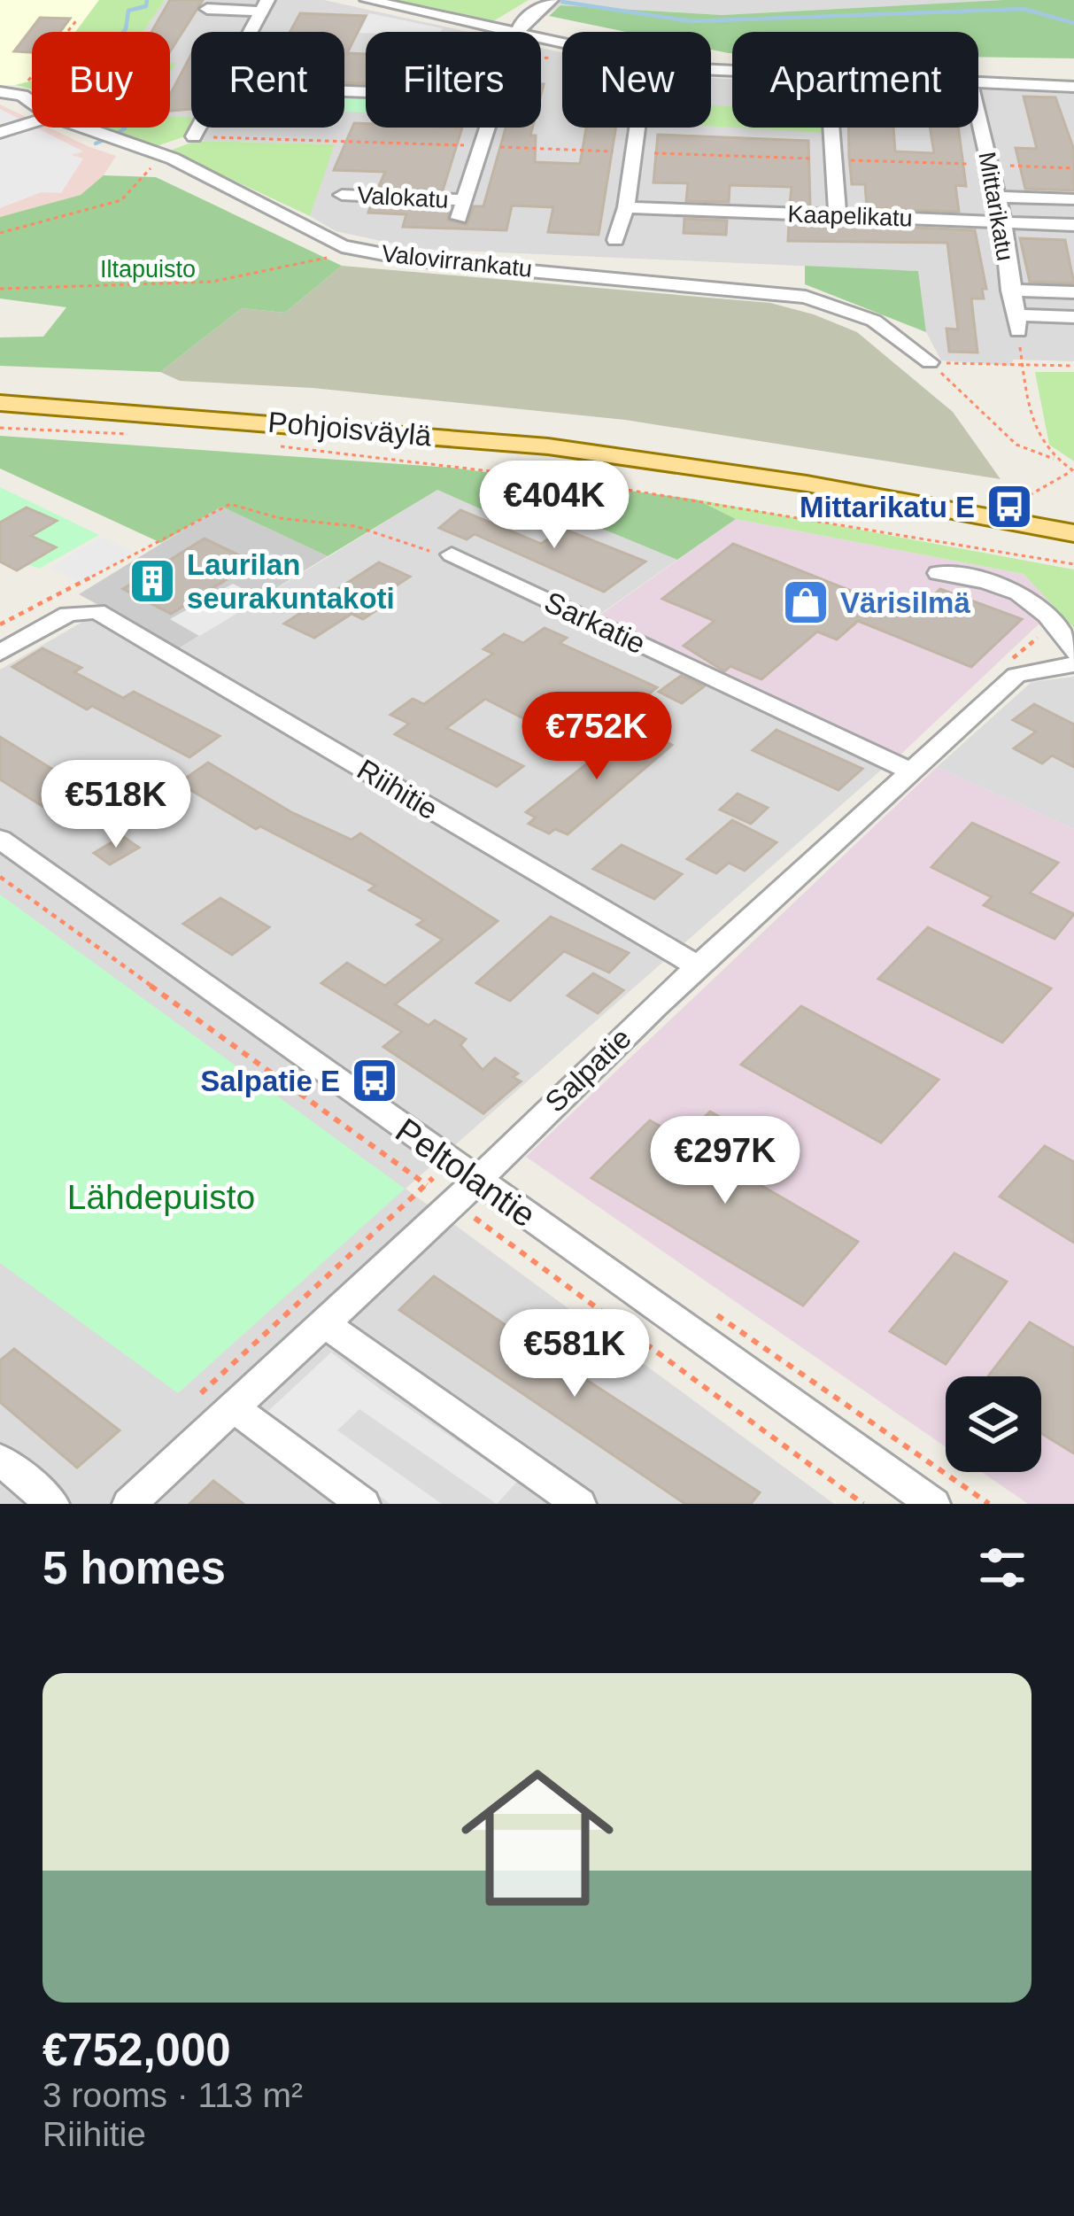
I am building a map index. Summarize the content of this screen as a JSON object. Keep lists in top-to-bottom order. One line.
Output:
{"streets":{"main road":["Pohjoisväylä"],"street":["Valokatu","Mittarikatu","Kaapelikatu","Valovirrankatu","Sarkatie","Riihitie","Salpatie","Peltolantie"]},"crossings":[["Mittarikatu","Kaapelikatu"],["Sarkatie","Salpatie"],["Riihitie","Salpatie"],["Salpatie","Peltolantie"]],"parks":["Iltapuisto","Lähdepuisto"],"places":{"bus stop":["Mittarikatu E","Salpatie E"],"building":["Laurilan seurakuntakoti"],"shop":["Värisilmä"]},"page":{"chip":["Buy","Rent","Filters","New","Apartment"],"price":["€404K","€752K","€518K","€297K","€581K"],"heading":"5 homes","list":[{"name":"€752,000","note":"3 rooms · 113 m² · Riihitie"}]}}
